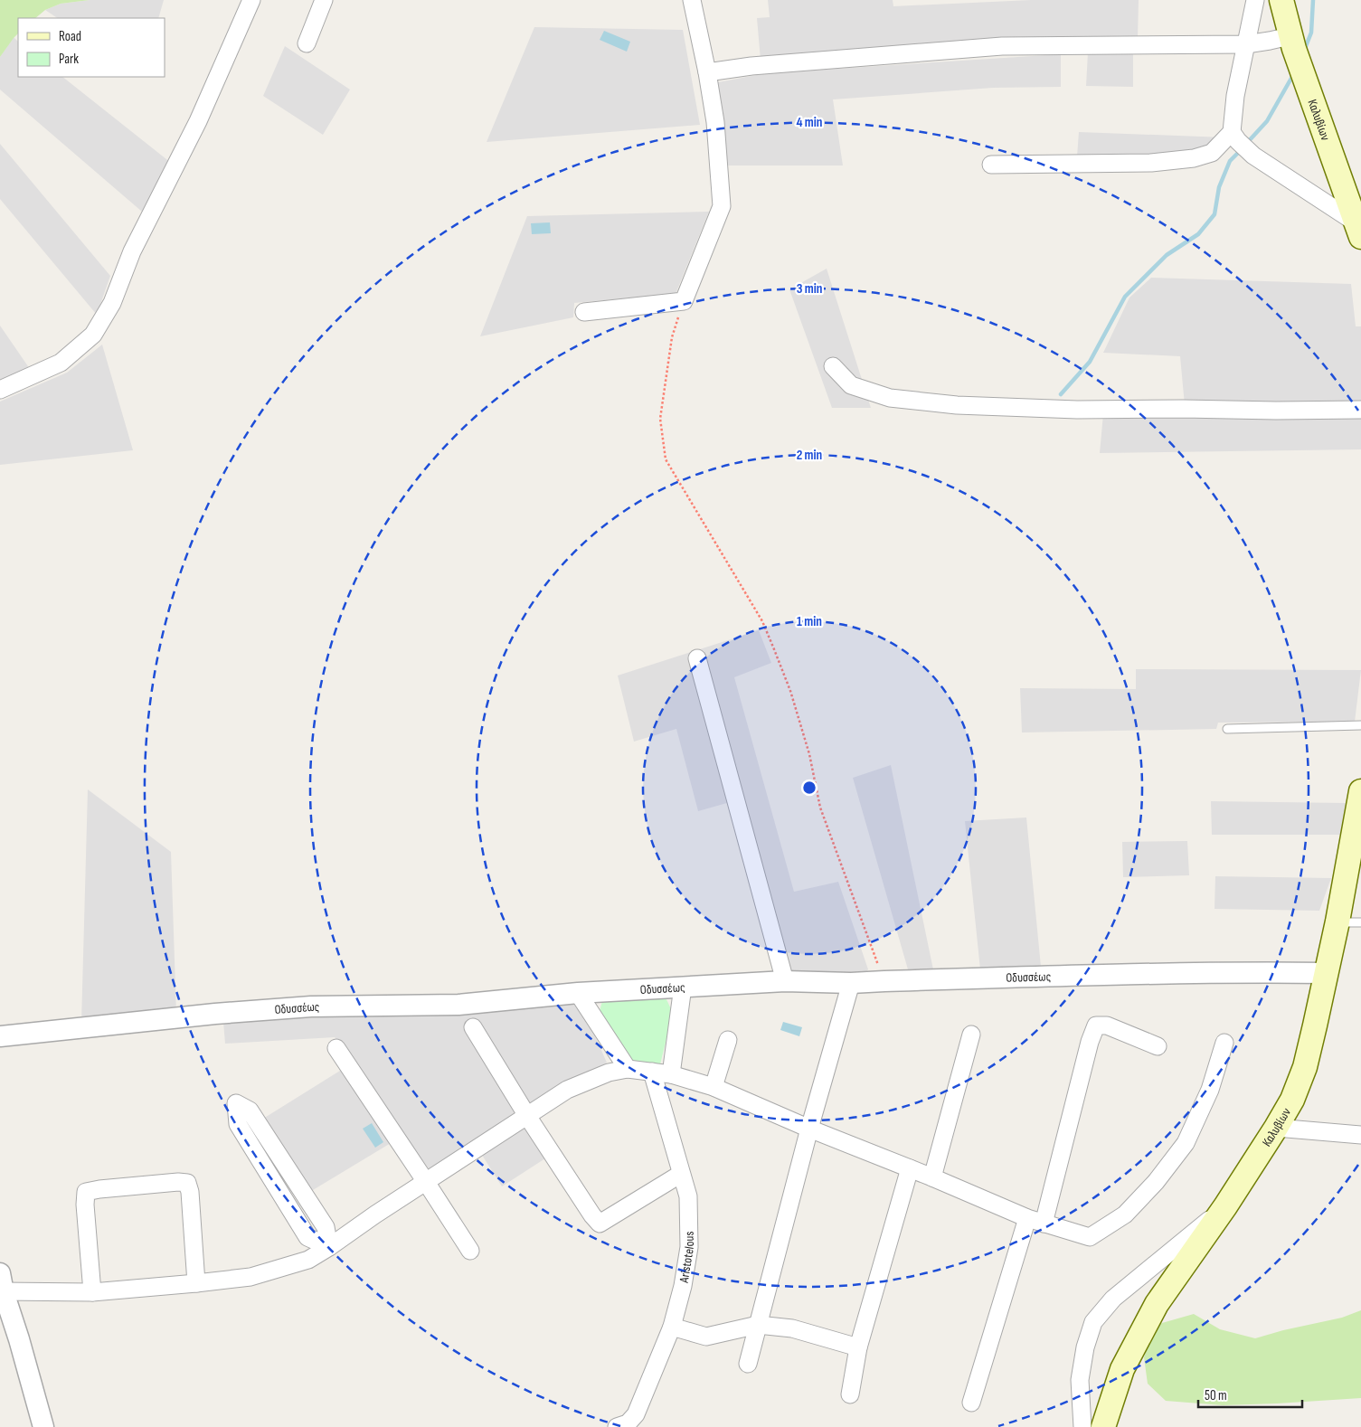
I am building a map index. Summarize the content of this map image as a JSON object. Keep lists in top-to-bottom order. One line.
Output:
{"streets":{"main road":["Καλυβίων"],"street":["Οδυσσέως","Aristotelous"]},"crossings":[["Καλυβίων","Οδυσσέως"]],"legend":["Road","Park"],"scale_bar":"50 m","rings":["4 min","3 min","2 min","1 min"]}
